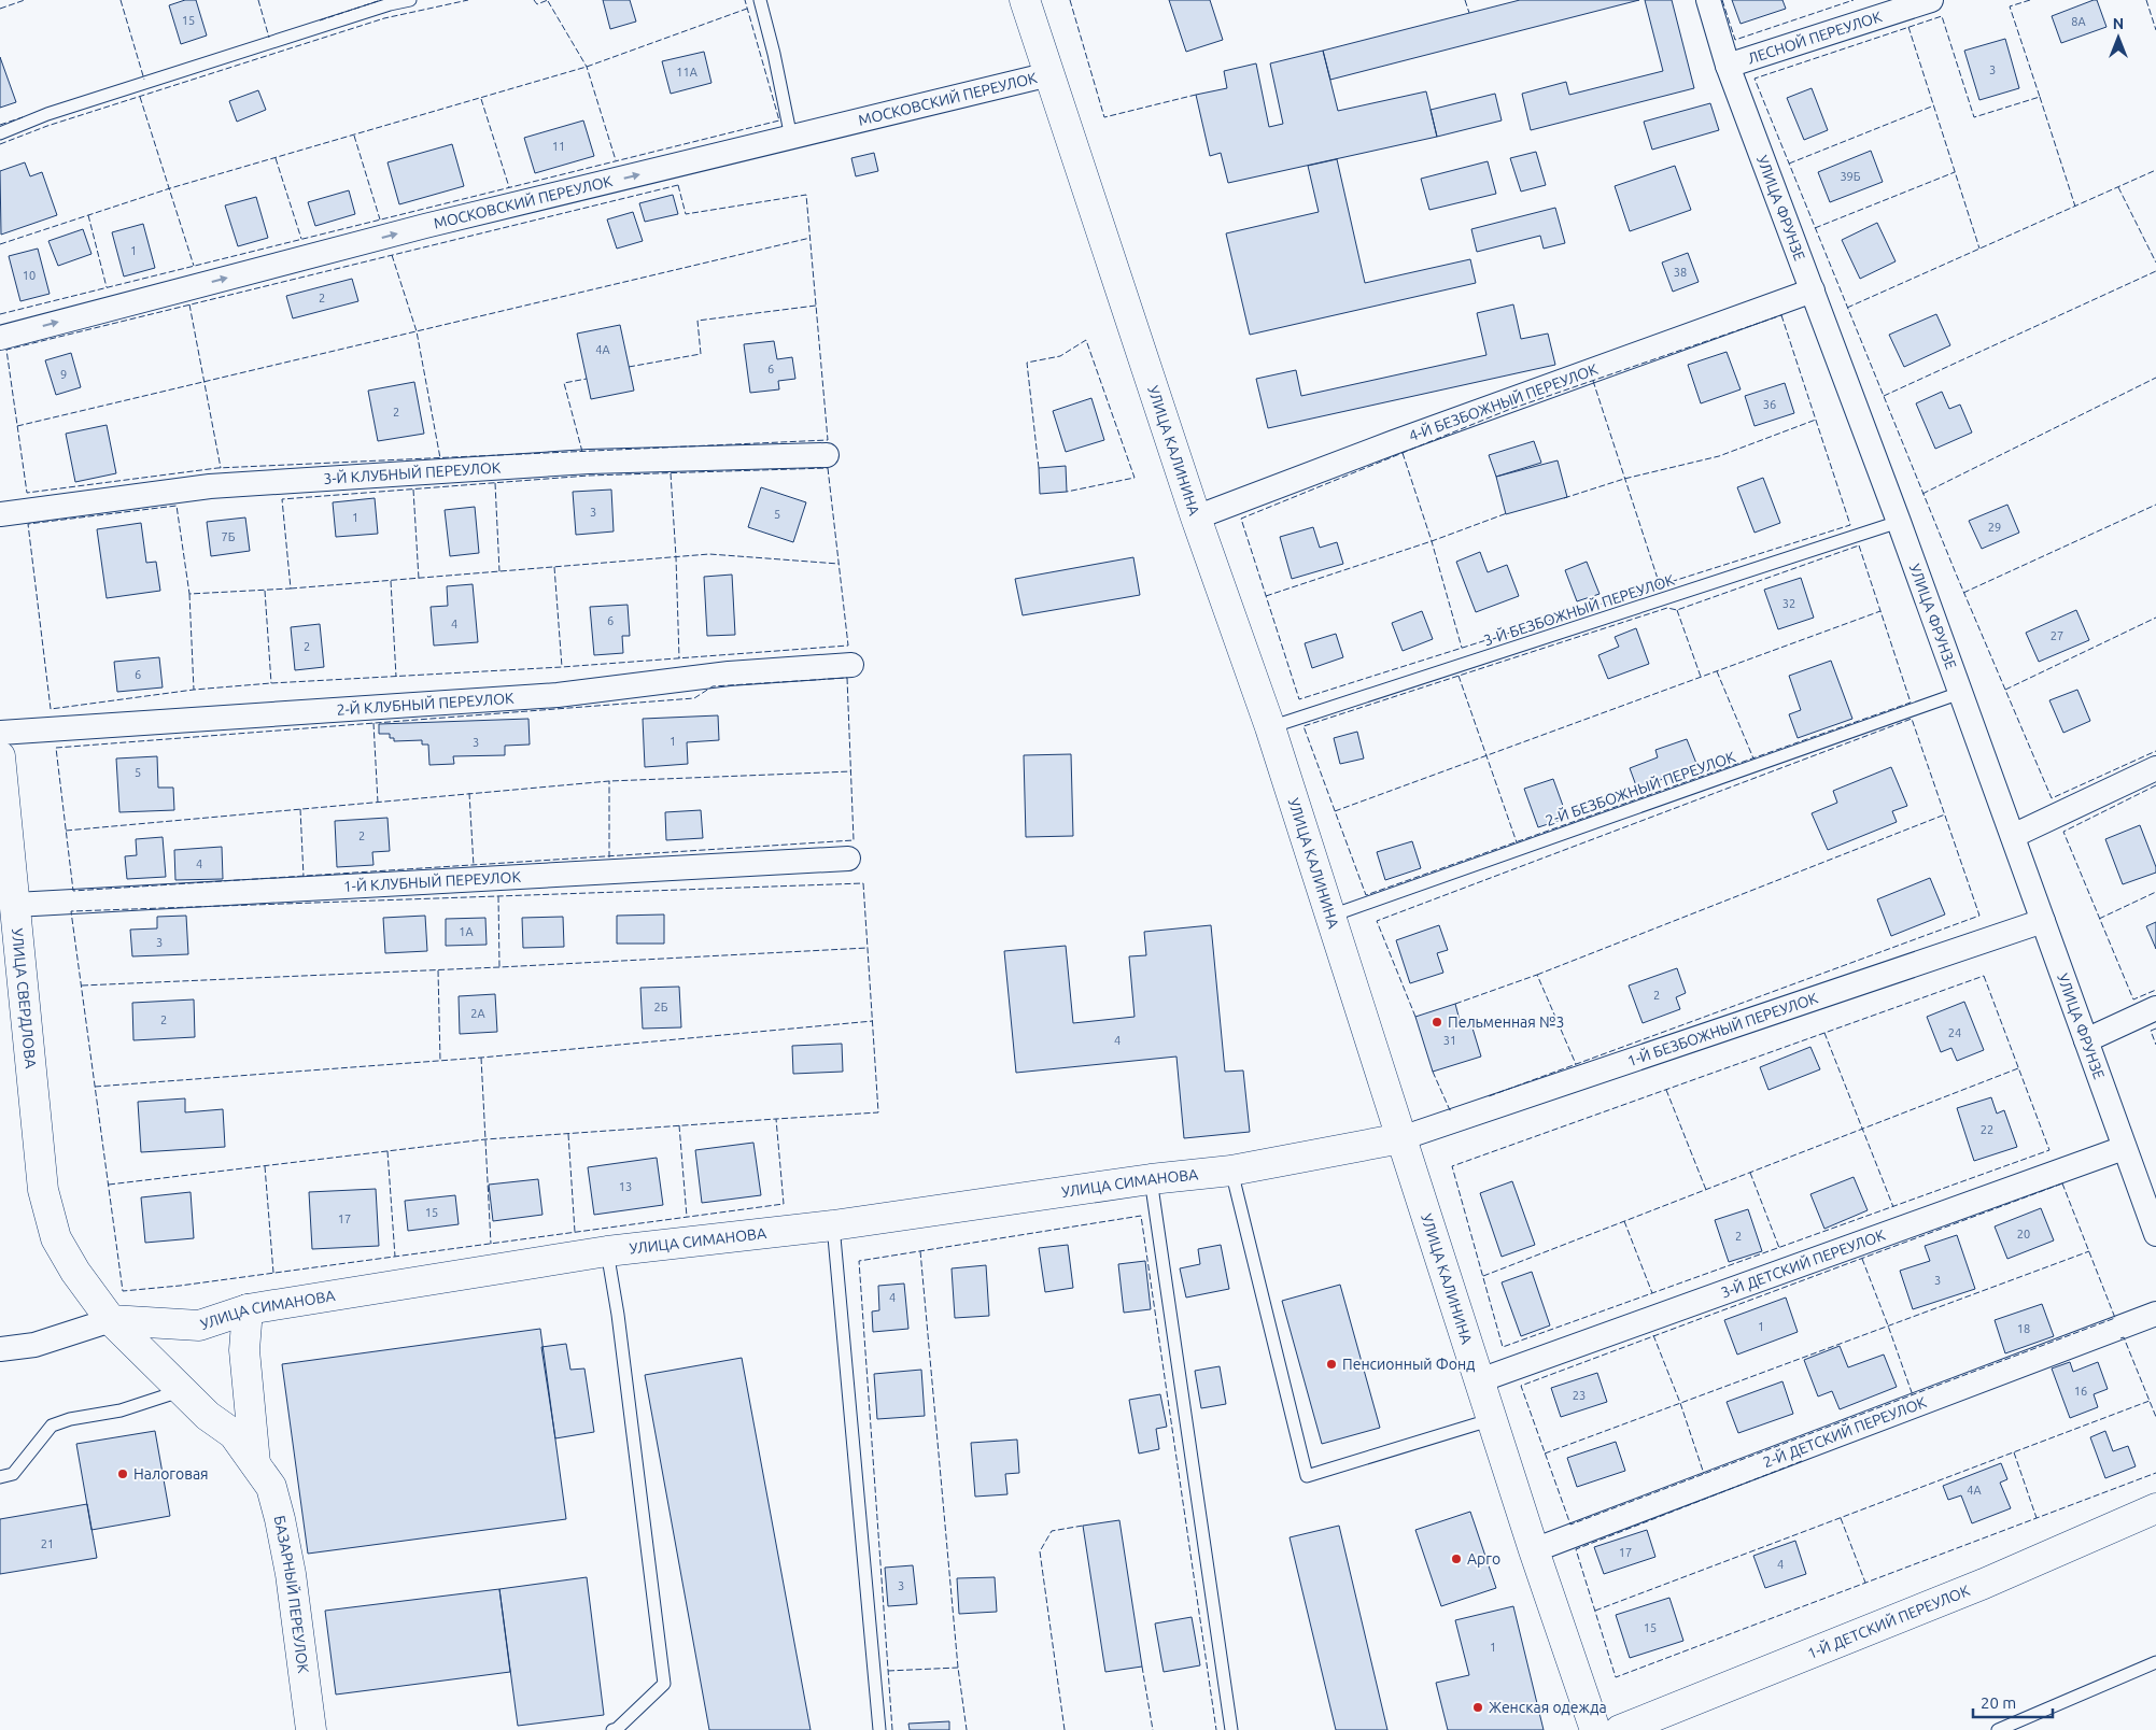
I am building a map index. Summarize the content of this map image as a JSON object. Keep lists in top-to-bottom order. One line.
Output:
{"streets":{"main road":["УЛИЦА КАЛИНИНА","УЛИЦА СВЕРДЛОВА","УЛИЦА СИМАНОВА","БАЗАРНЫЙ ПЕРЕУЛОК","1-Й ДЕТСКИЙ ПЕРЕУЛОК"],"street":["ЛЕСНОЙ ПЕРЕУЛОК","МОСКОВСКИЙ ПЕРЕУЛОК","УЛИЦА ФРУНЗЕ","4-Й БЕЗБОЖНЫЙ ПЕРЕУЛОК","3-Й КЛУБНЫЙ ПЕРЕУЛОК","2-Й КЛУБНЫЙ ПЕРЕУЛОК","1-Й КЛУБНЫЙ ПЕРЕУЛОК","1-Й БЕЗБОЖНЫЙ ПЕРЕУЛОК","3-Й ДЕТСКИЙ ПЕРЕУЛОК","2-Й ДЕТСКИЙ ПЕРЕУЛОК"],"lane":["3-Й БЕЗБОЖНЫЙ ПЕРЕУЛОК","2-Й БЕЗБОЖНЫЙ ПЕРЕУЛОК"]},"crossings":[["ЛЕСНОЙ ПЕРЕУЛОК","УЛИЦА ФРУНЗЕ"],["МОСКОВСКИЙ ПЕРЕУЛОК","УЛИЦА КАЛИНИНА"],["УЛИЦА ФРУНЗЕ","4-Й БЕЗБОЖНЫЙ ПЕРЕУЛОК"],["УЛИЦА ФРУНЗЕ","3-Й БЕЗБОЖНЫЙ ПЕРЕУЛОК"],["УЛИЦА ФРУНЗЕ","2-Й БЕЗБОЖНЫЙ ПЕРЕУЛОК"],["УЛИЦА ФРУНЗЕ","1-Й БЕЗБОЖНЫЙ ПЕРЕУЛОК"],["УЛИЦА ФРУНЗЕ","3-Й ДЕТСКИЙ ПЕРЕУЛОК"],["4-Й БЕЗБОЖНЫЙ ПЕРЕУЛОК","УЛИЦА КАЛИНИНА"],["УЛИЦА КАЛИНИНА","3-Й БЕЗБОЖНЫЙ ПЕРЕУЛОК"],["УЛИЦА КАЛИНИНА","2-Й БЕЗБОЖНЫЙ ПЕРЕУЛОК"],["УЛИЦА КАЛИНИНА","1-Й БЕЗБОЖНЫЙ ПЕРЕУЛОК"],["УЛИЦА КАЛИНИНА","УЛИЦА СИМАНОВА"],["УЛИЦА КАЛИНИНА","3-Й ДЕТСКИЙ ПЕРЕУЛОК"],["УЛИЦА КАЛИНИНА","2-Й ДЕТСКИЙ ПЕРЕУЛОК"],["1-Й КЛУБНЫЙ ПЕРЕУЛОК","УЛИЦА СВЕРДЛОВА"],["УЛИЦА СВЕРДЛОВА","УЛИЦА СИМАНОВА"],["УЛИЦА СВЕРДЛОВА","БАЗАРНЫЙ ПЕРЕУЛОК"],["1-Й БЕЗБОЖНЫЙ ПЕРЕУЛОК","УЛИЦА СИМАНОВА"],["УЛИЦА СИМАНОВА","БАЗАРНЫЙ ПЕРЕУЛОК"]],"one_way":["МОСКОВСКИЙ ПЕРЕУЛОК"],"places":["Пельменная №3","Пенсионный Фонд","Налоговая","Арго","Женская одежда"],"house_numbers":["15","8А","3","11А","11","39Б","1","38","10","2","4А","6","9","36","2","3","5","1","29","7Б","32","6","4","27","2","6","1","3","5","2","4","1А","3","2","2Б","2А","2","24","4","31","22","13","15","17","20","2","3","4","1","18","16","23","4А","21","17","4","3","15","1"],"scale_bar":"20 m","north":"top"}
